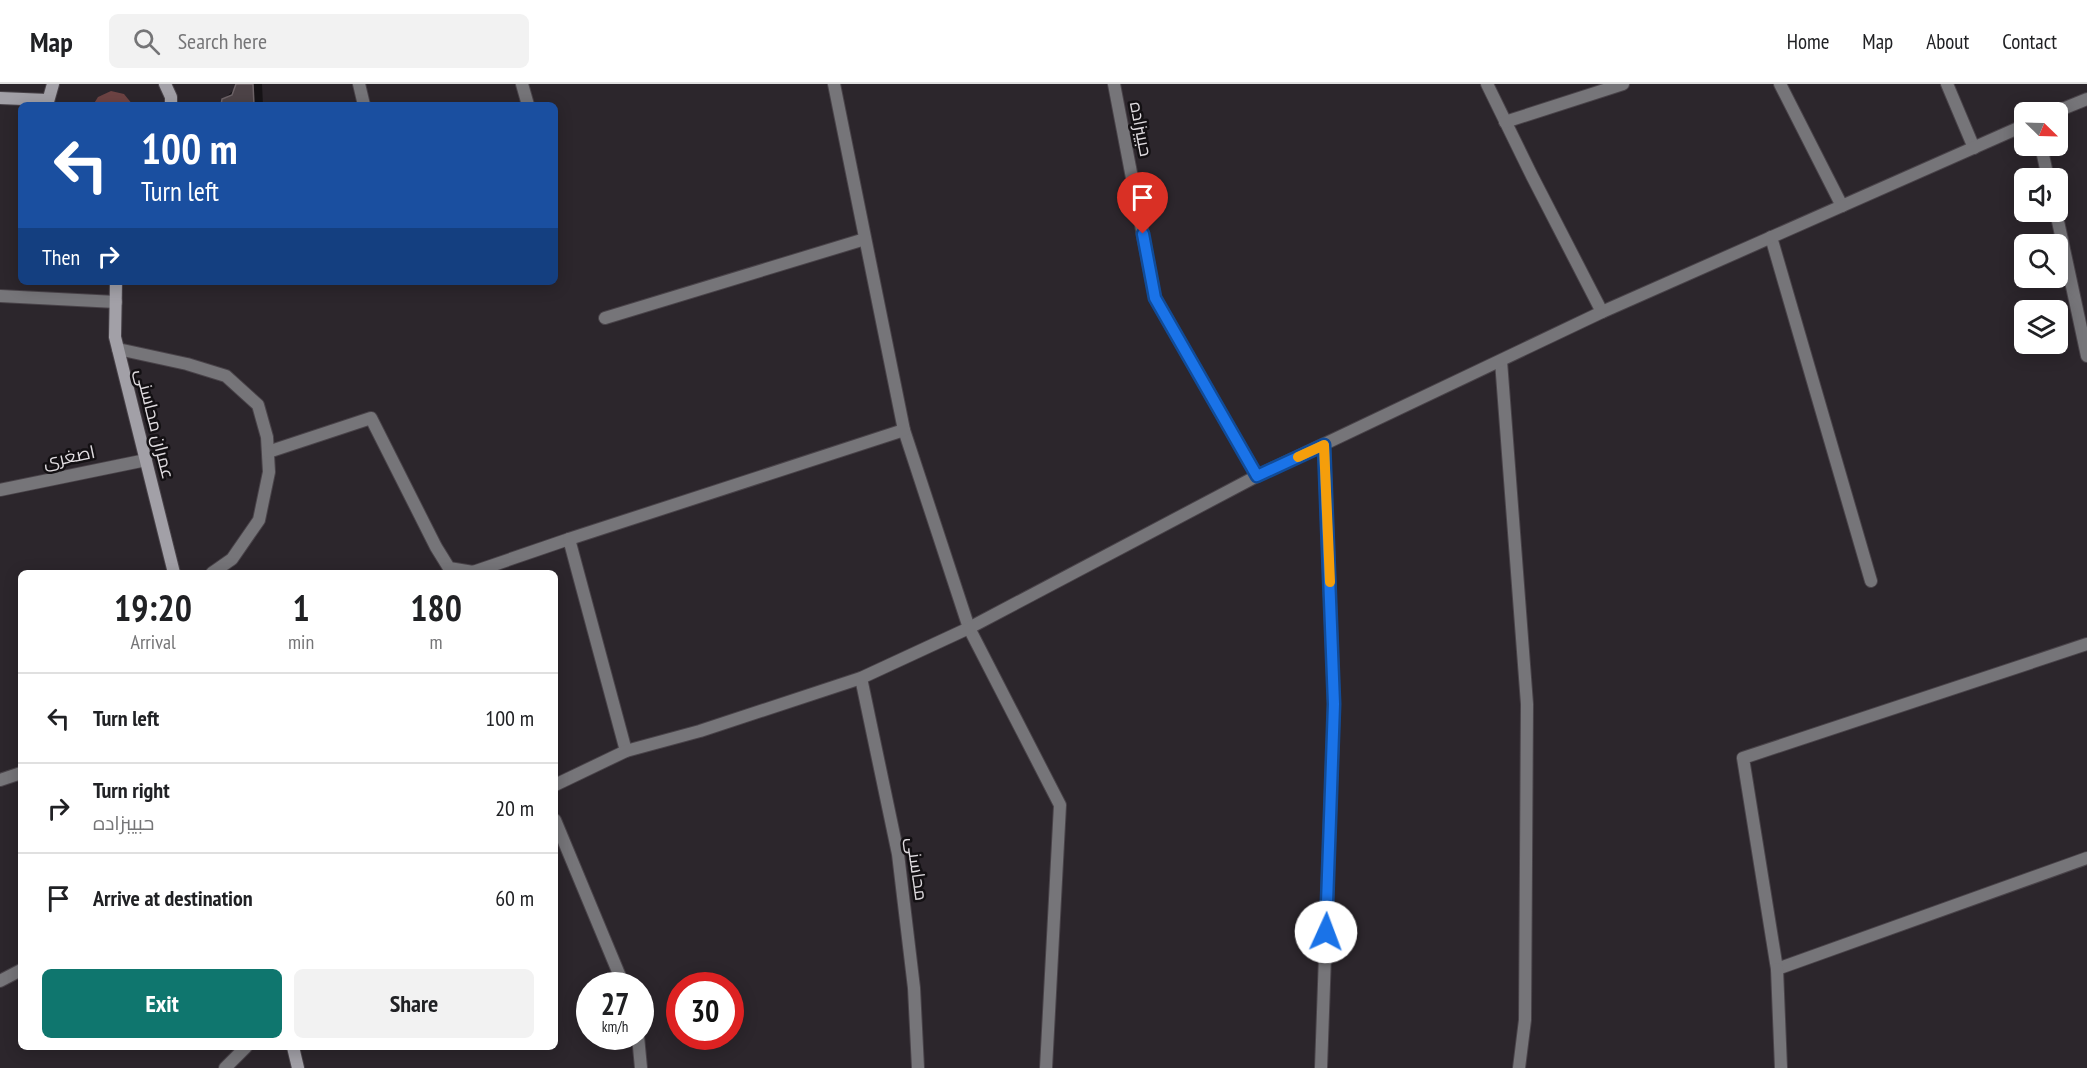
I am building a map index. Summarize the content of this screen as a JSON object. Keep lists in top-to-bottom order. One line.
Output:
{"streets":{"street":["حبیبزاده","عمران محاسنی","اصغری","محاسنی"]},"crossings":[["عمران محاسنی","اصغری"]],"north":"bottom right","page":{"header":"Map","search":"Search here","nav":["Home","Map","About","Contact"],"turn":["100 m","Turn left"],"then":"Then","eta":["19:20","Arrival","1","min","180","m"],"list":[{"name":"Turn left","value":"100 m"},{"name":"Turn right","note":"حبیبزاده","value":"20 m"},{"name":"Arrive at destination","value":"60 m"}],"buttons":["Exit","Share"],"speed":"27 km/h","limit":"30"}}
